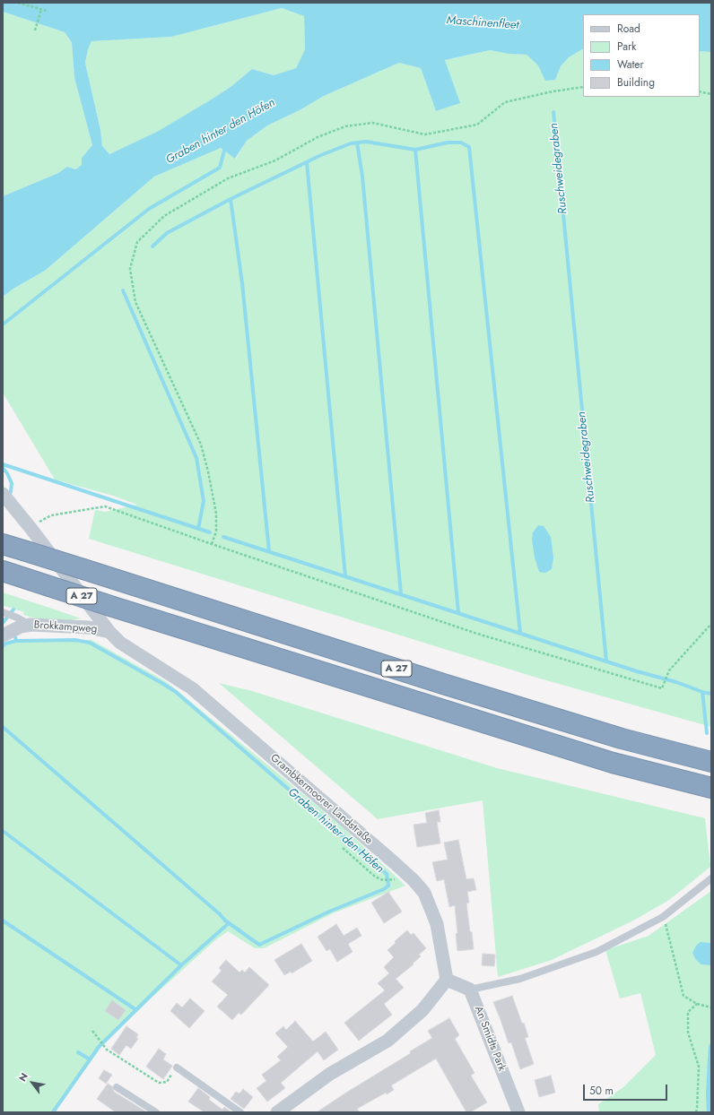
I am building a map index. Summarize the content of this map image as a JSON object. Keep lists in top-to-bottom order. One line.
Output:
{"streets":{"highway":["A 27"],"street":["Brokkampweg","Grambkermoorer Landstraße","An Smidts Park"]},"crossings":[["Brokkampweg","Grambkermoorer Landstraße"]],"water":["Maschinenfleet","Graben hinter den Höfen","Ruschweidegraben"],"legend":["Road","Park","Water","Building"],"scale_bar":"50 m","north":"top left"}
